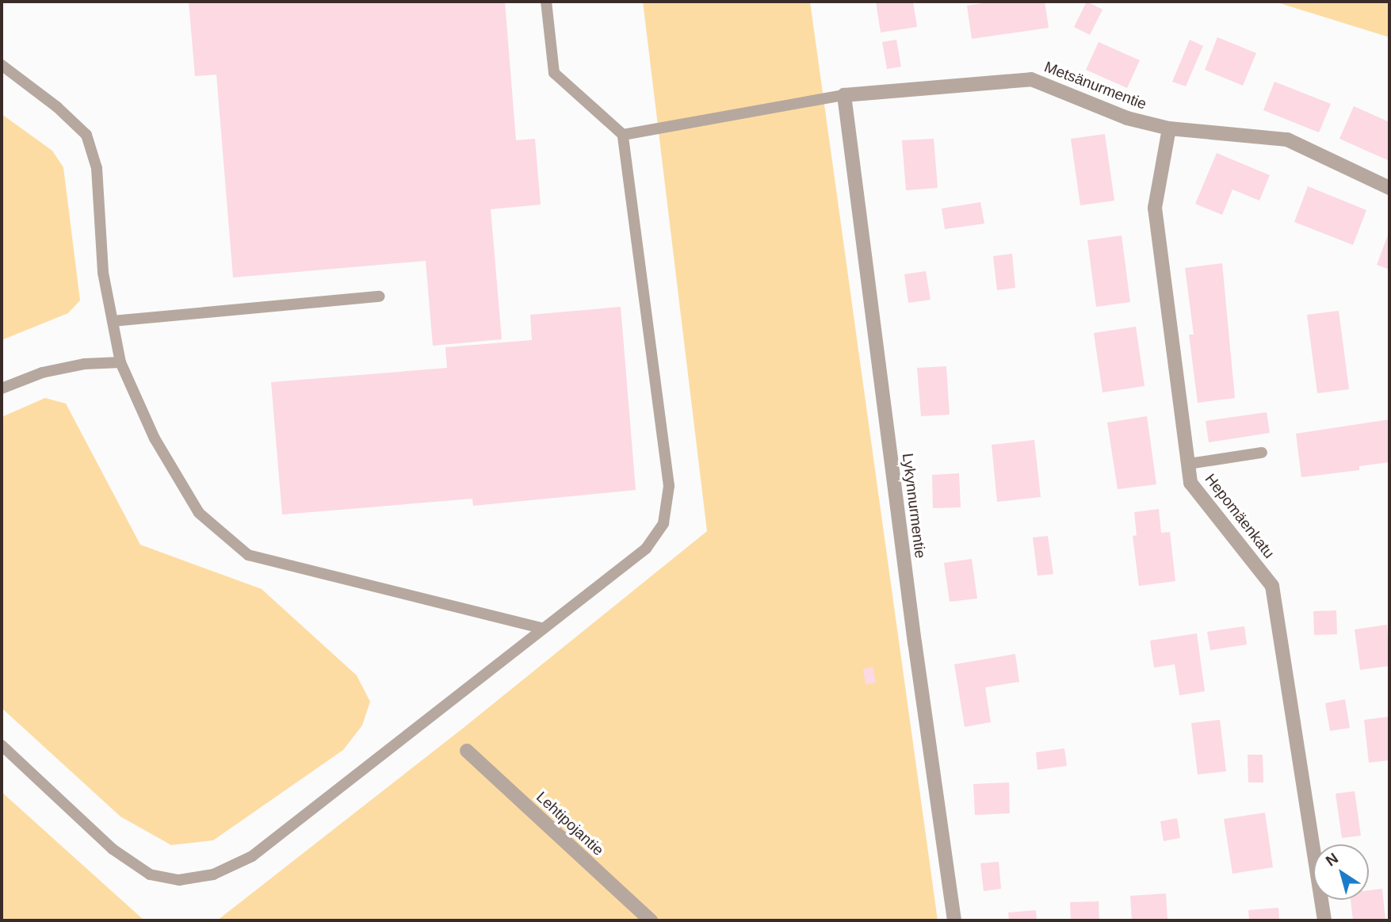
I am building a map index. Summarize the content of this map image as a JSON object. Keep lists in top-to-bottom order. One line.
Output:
{"streets":{"street":["Metsänurmentie","Lykynnurmentie","Hepomäenkatu","Lehtipojantie"]},"crossings":[["Metsänurmentie","Lykynnurmentie"],["Metsänurmentie","Hepomäenkatu"]],"north":"top left"}
